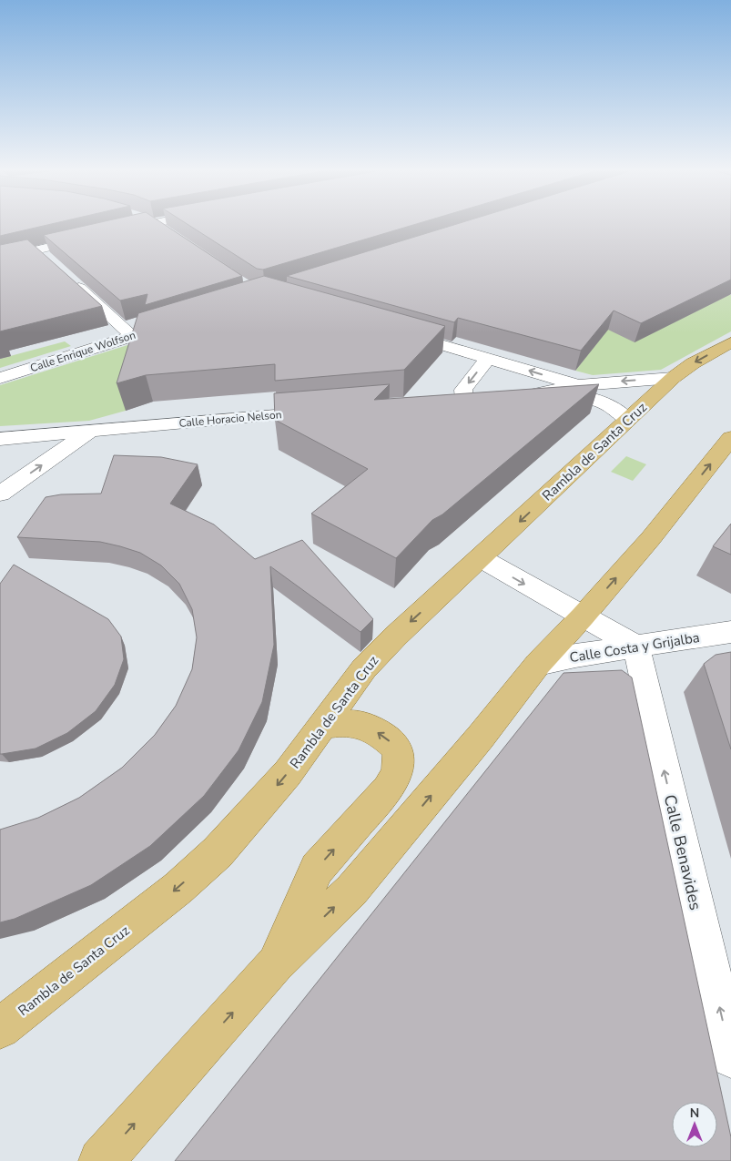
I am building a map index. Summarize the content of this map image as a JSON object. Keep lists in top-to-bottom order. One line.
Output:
{"streets":{"main road":["Rambla de Santa Cruz"],"street":["Calle Enrique Wolfson","Calle Horacio Nelson","Calle Costa y Grijalba","Calle Benavides"]},"crossings":[["Calle Costa y Grijalba","Calle Benavides"]],"one_way":["Calle Benavides"],"north":"top"}
